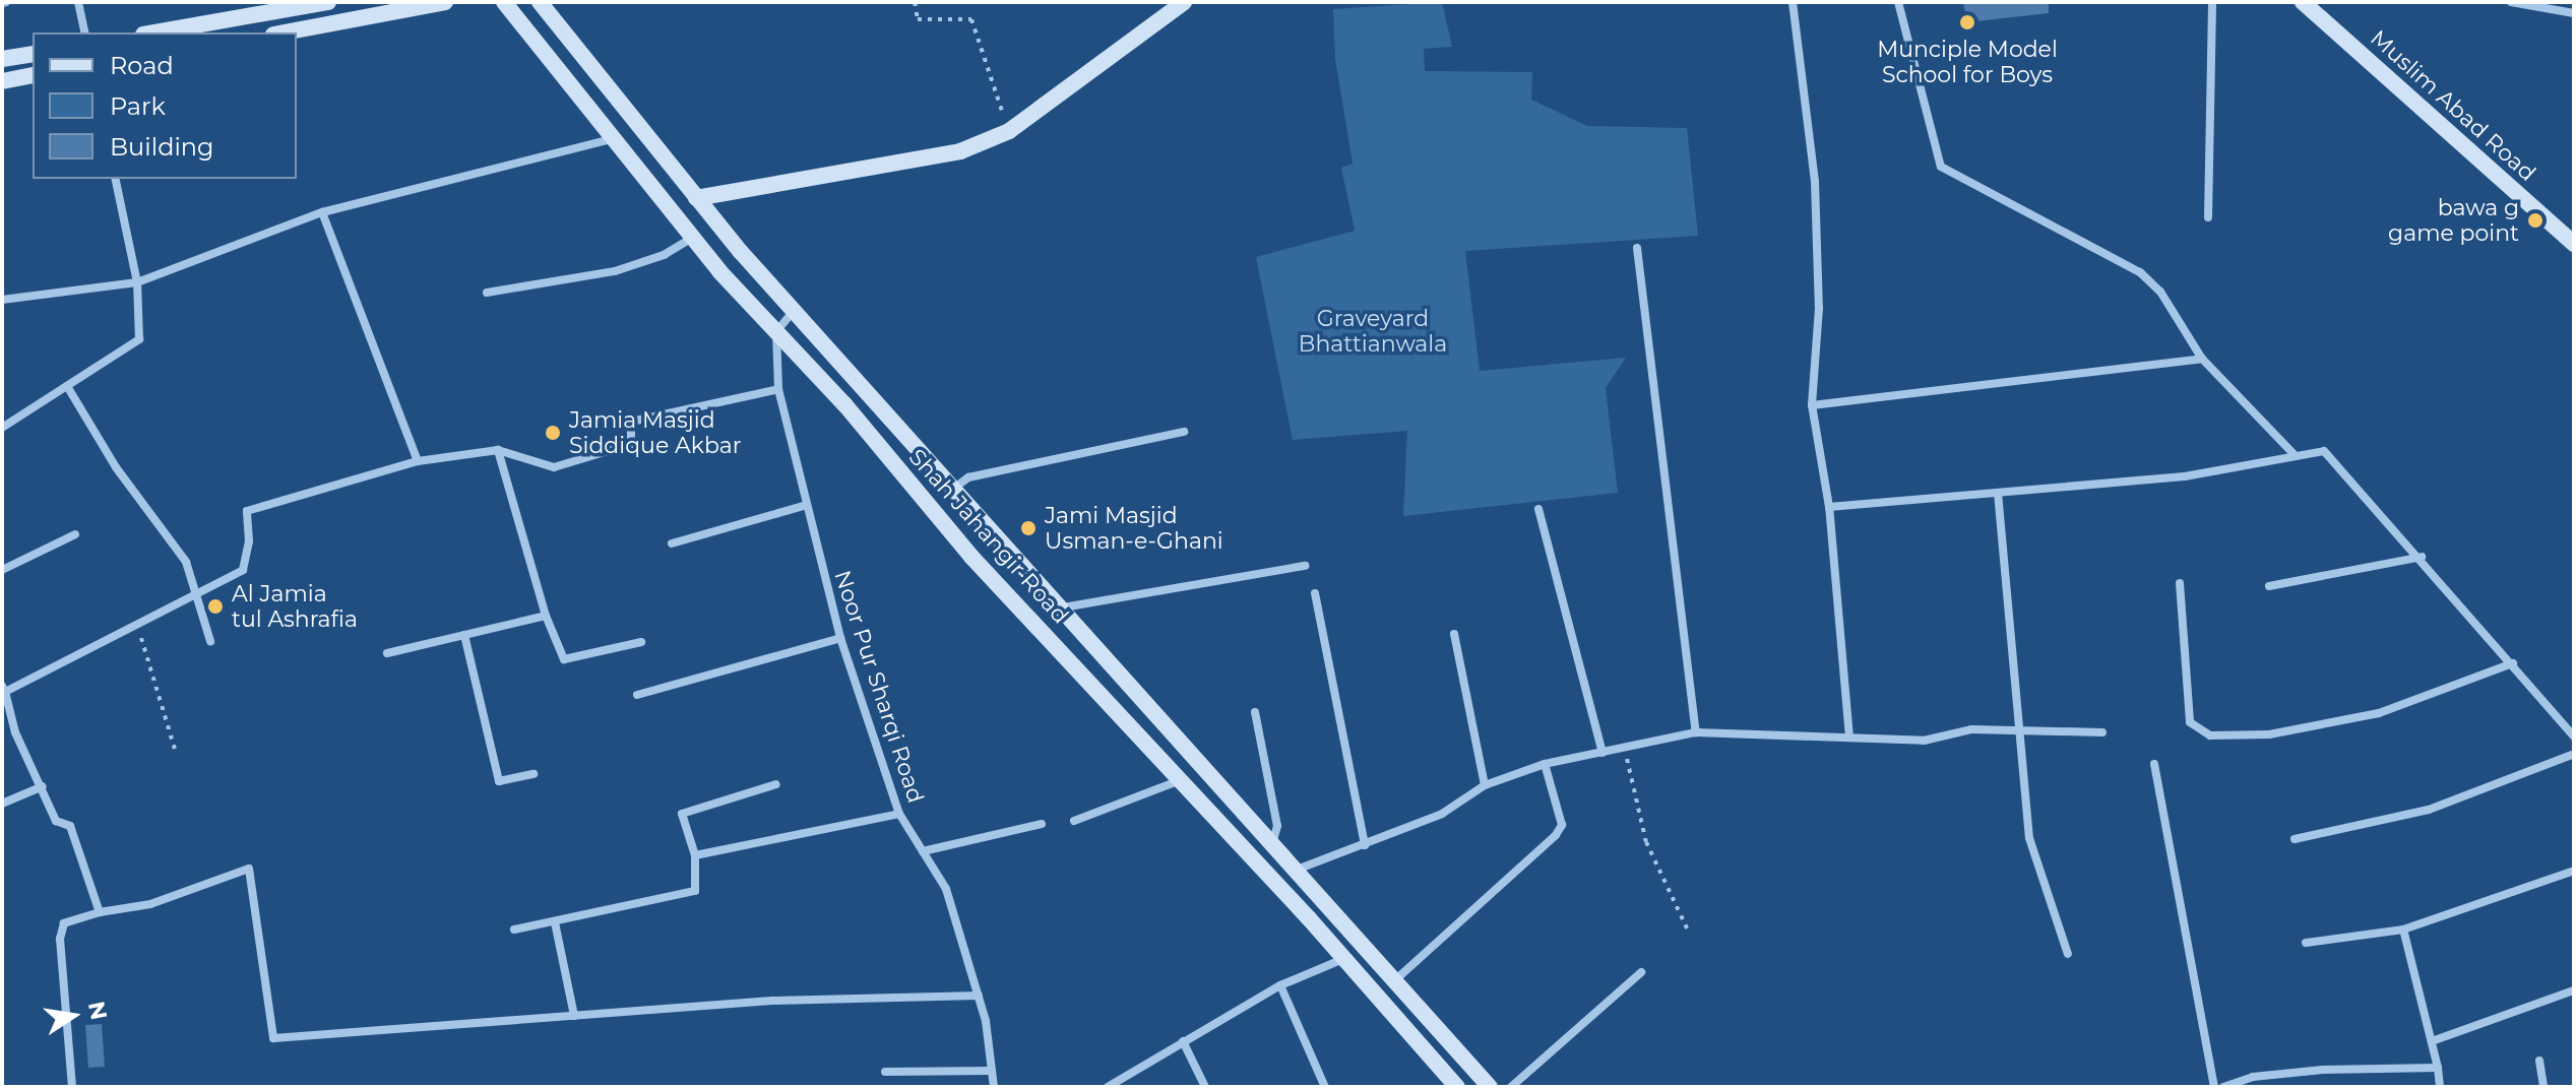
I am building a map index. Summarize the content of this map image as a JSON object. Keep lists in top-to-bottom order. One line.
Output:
{"streets":{"street":["Muslim Abad Road","Shah Jahangir Road","Noor Pur Sharqi Road"]},"crossings":[["Shah Jahangir Road","Noor Pur Sharqi Road"]],"parks":["Graveyard Bhattianwala"],"places":["Munciple Model School for Boys","bawa g game point","Jamia Masjid Siddique Akbar","Jami Masjid Usman-e-Ghani","Al Jamia tul Ashrafia"],"legend":["Road","Park","Building"],"north":"right"}
